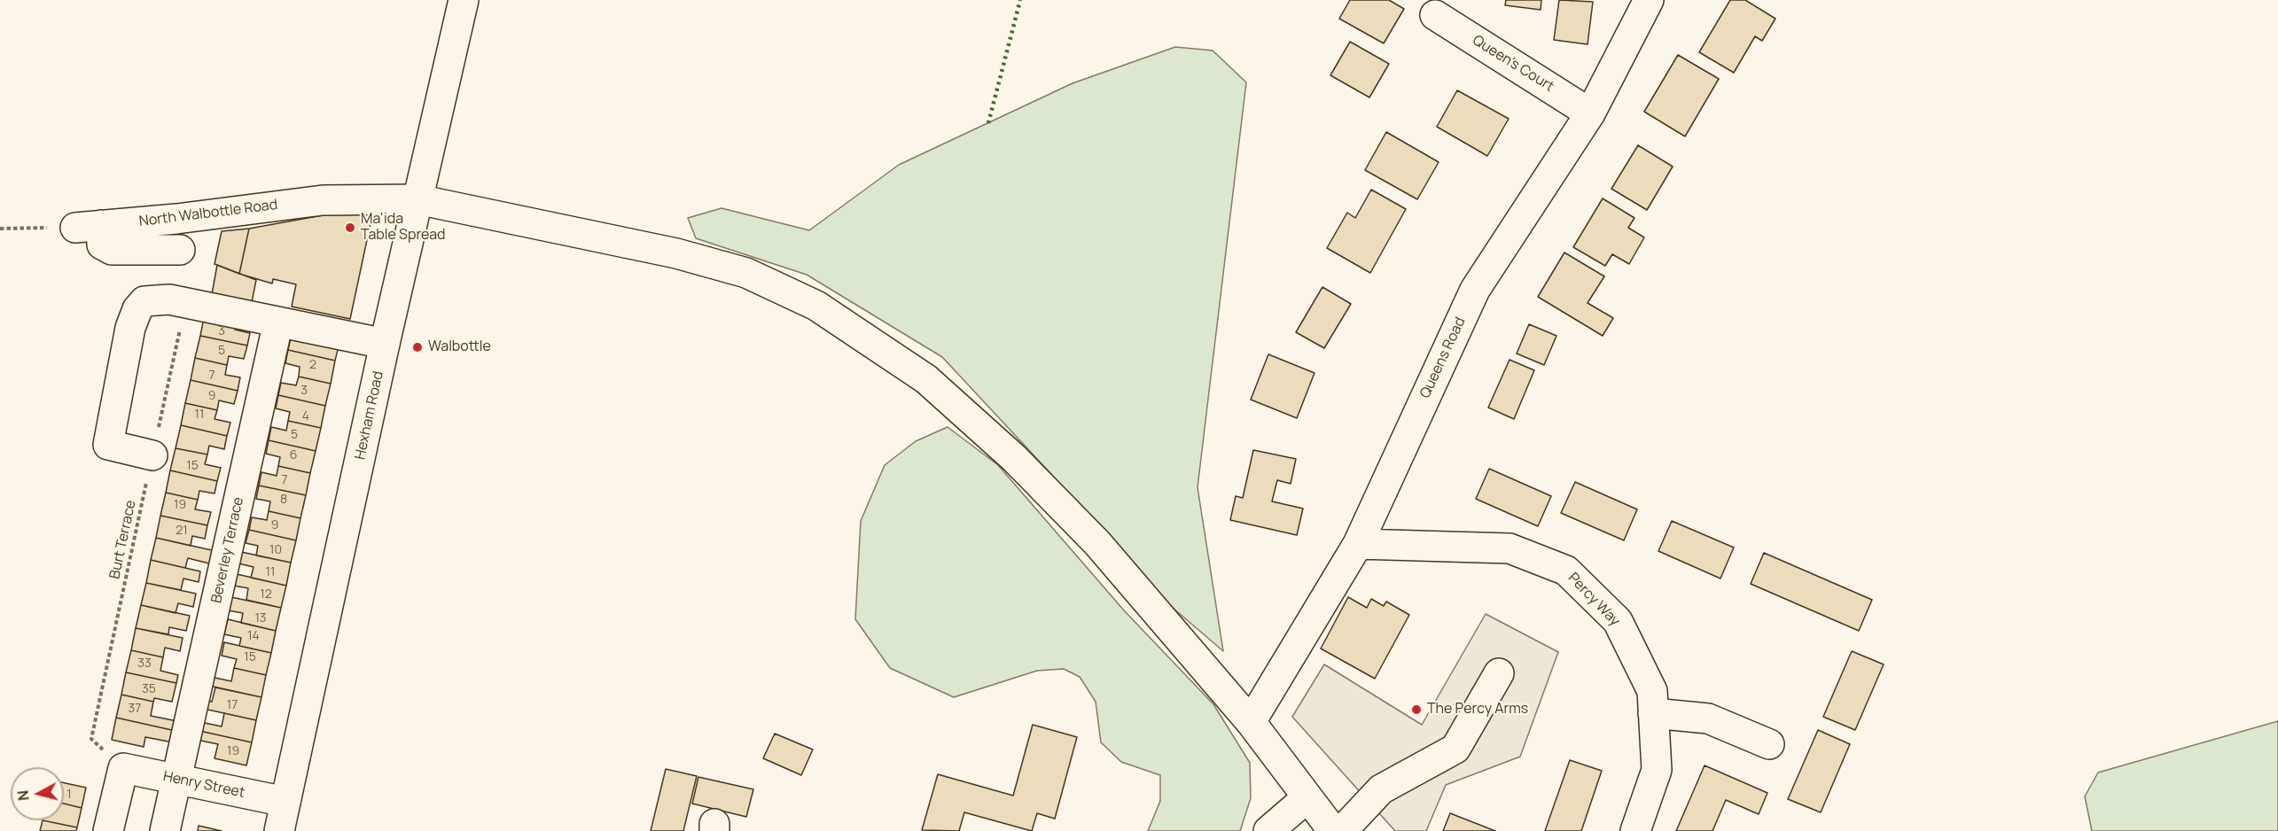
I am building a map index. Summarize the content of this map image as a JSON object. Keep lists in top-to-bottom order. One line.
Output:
{"streets":{"street":["Queen's Court","North Walbottle Road","Queens Road","Hexham Road","Beverley Terrace","Percy Way","Henry Street"],"path":["Burt Terrace"]},"crossings":[["Queen's Court","Queens Road"],["North Walbottle Road","Queens Road"],["North Walbottle Road","Hexham Road"],["Queens Road","Percy Way"],["Hexham Road","Henry Street"],["Burt Terrace","Henry Street"],["Beverley Terrace","Henry Street"]],"places":["Ma'ida Table Spread","Walbottle","The Percy Arms"],"house_numbers":["3","5","2","7","3","9","11","4","5","6","15","7","8","19","9","21","10","11","12","13","14","15","33","35","17","37","19","1"],"north":"left"}
